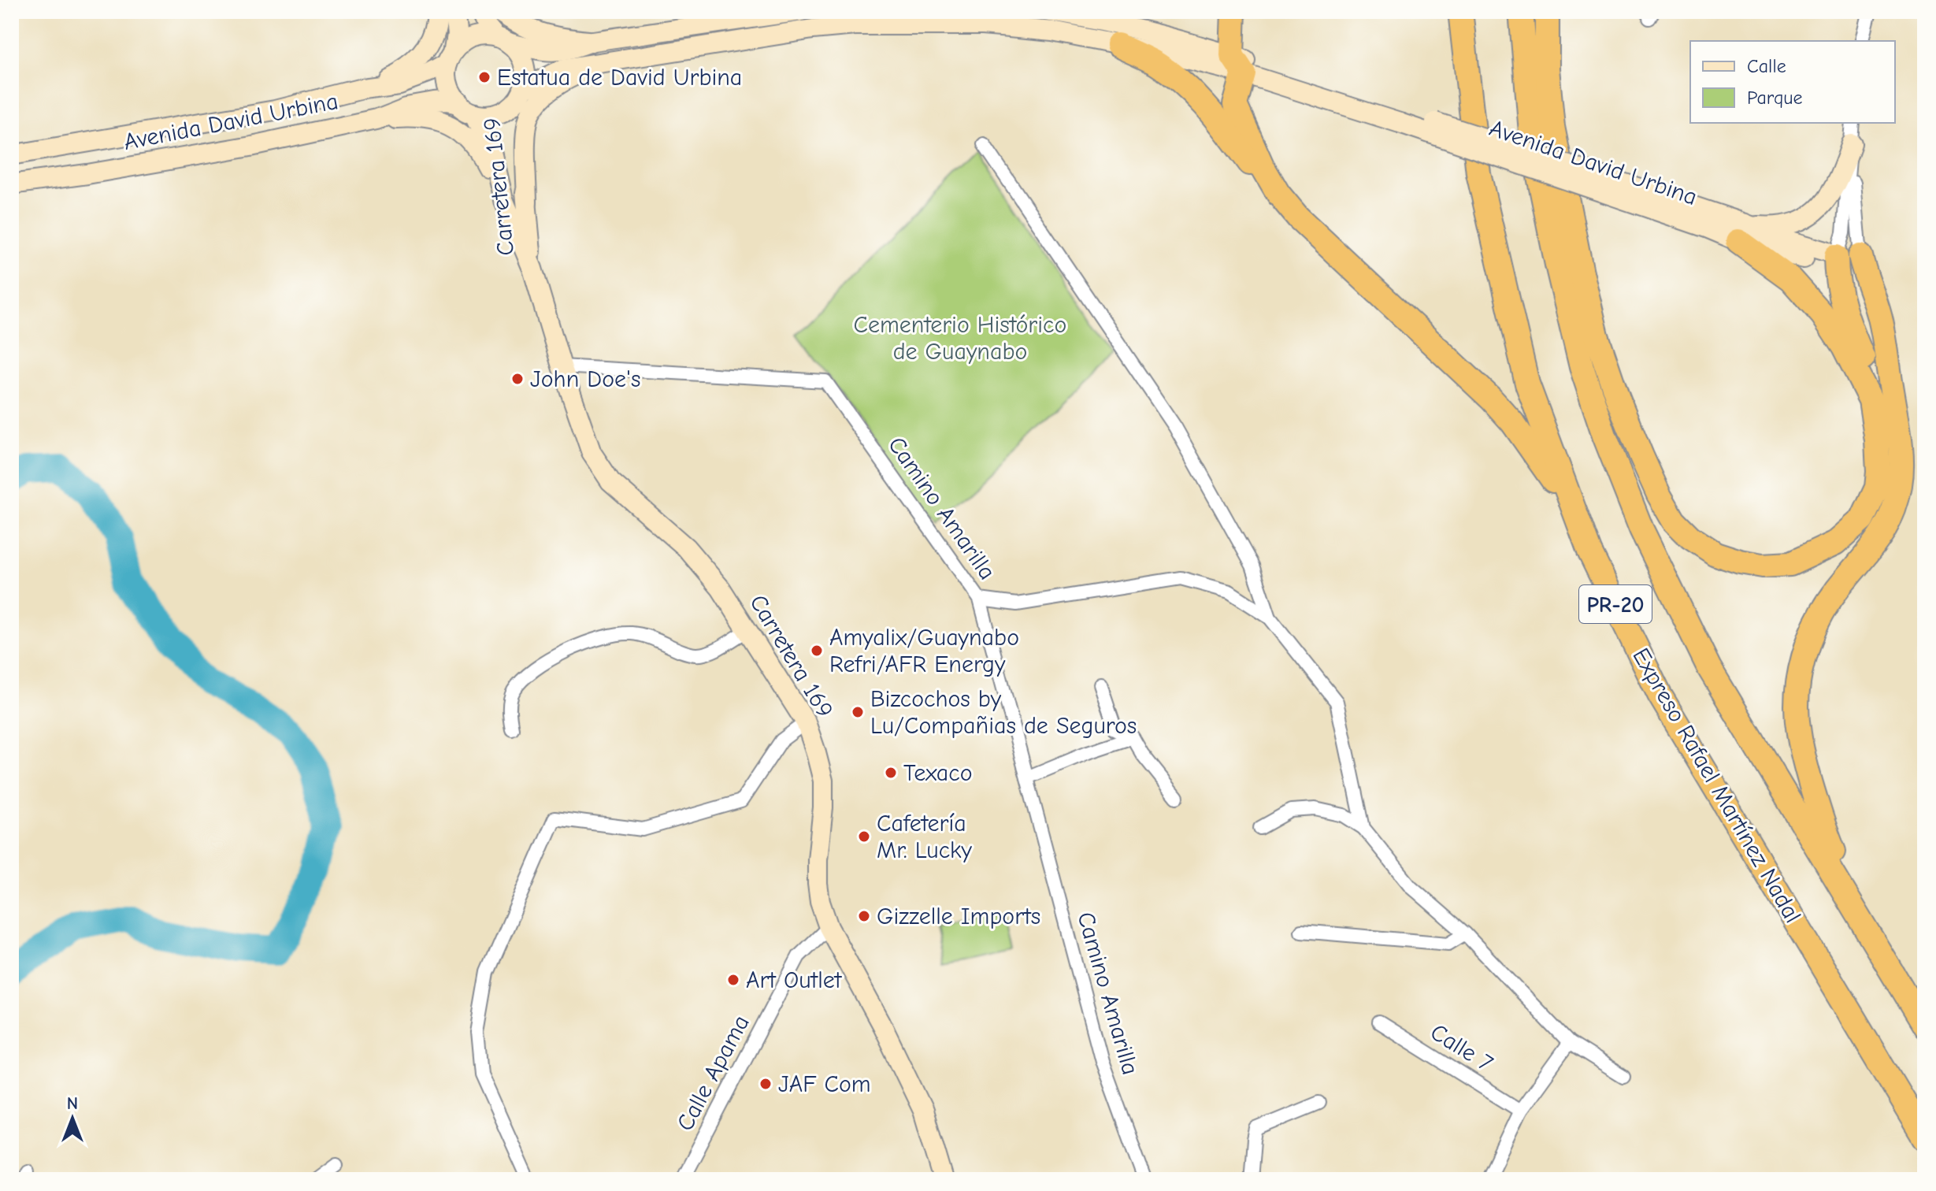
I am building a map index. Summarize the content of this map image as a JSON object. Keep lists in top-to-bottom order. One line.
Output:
{"streets":{"highway":["PR-20","Expreso Rafael Martínez Nadal"],"street":["Avenida David Urbina","Carretera 169","Camino Amarilla","Calle 7","Calle Apama"]},"crossings":[["Avenida David Urbina","Carretera 169"],["Carretera 169","Camino Amarilla"],["Carretera 169","Calle Apama"]],"parks":["Cementerio Histórico de Guaynabo"],"places":["Estatua de David Urbina","John Doe's","Amyalix/Guaynabo Refri/AFR Energy","Bizcochos by Lu/Compañias de Seguros","Texaco","Cafetería Mr. Lucky","Gizzelle Imports","Art Outlet","JAF Com"],"legend":["Calle","Parque"],"north":"top"}
